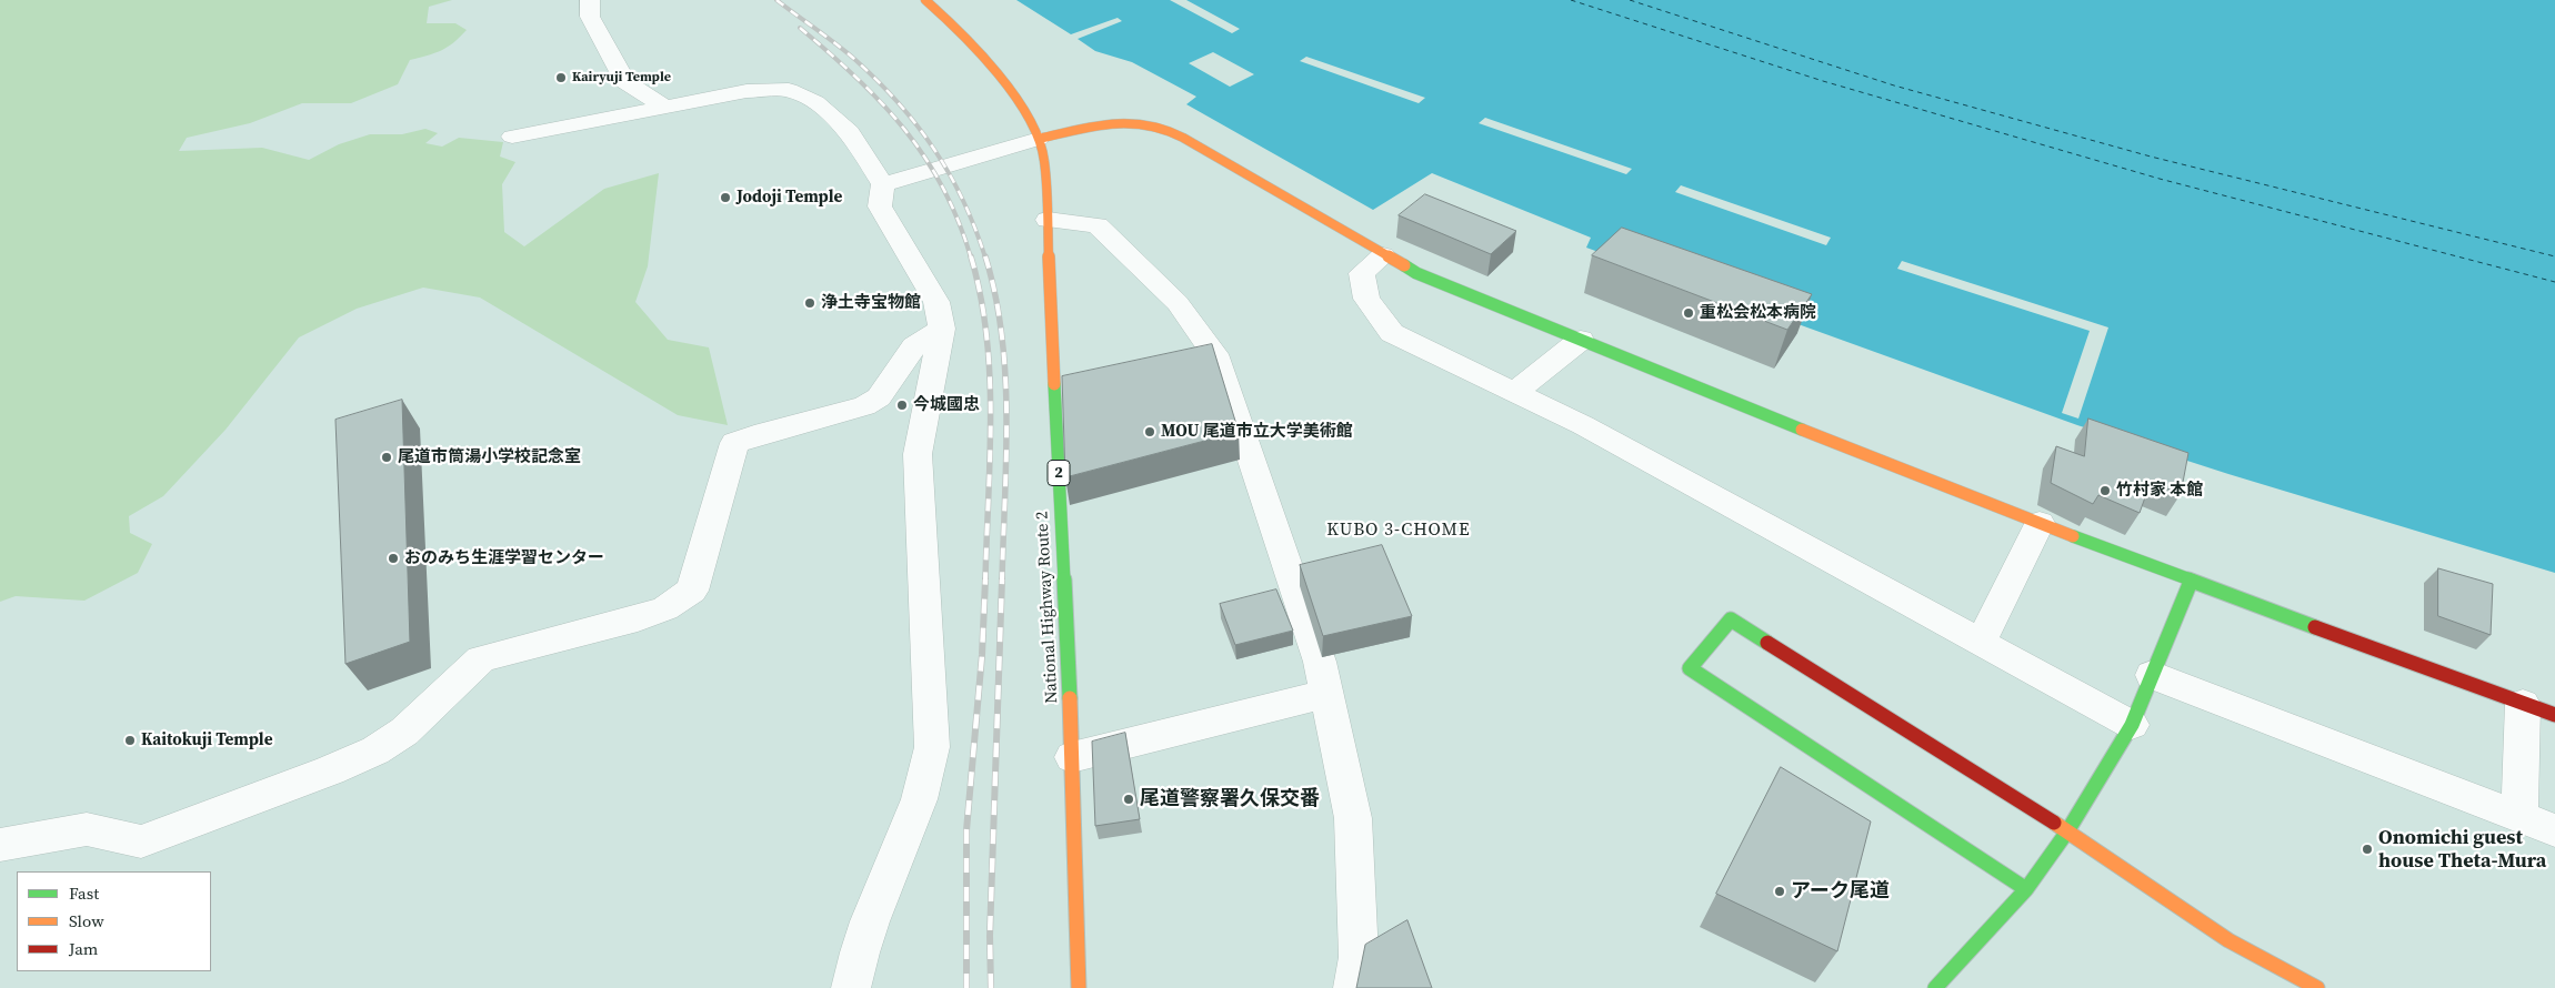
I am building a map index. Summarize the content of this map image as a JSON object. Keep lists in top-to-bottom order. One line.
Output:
{"streets":{"main road":["2","National Highway Route 2"]},"districts":["KUBO 3-CHOME"],"places":["Kairyuji Temple","Jodoji Temple","浄土寺宝物館","重松会松本病院","今城國忠","MOU 尾道市立大学美術館","尾道市筒湯小学校記念室","竹村家 本館","おのみち生涯学習センター","Kaitokuji Temple","尾道警察署久保交番","Onomichi guest house Theta-Mura","アーク尾道"],"legend":["Fast","Slow","Jam"]}
